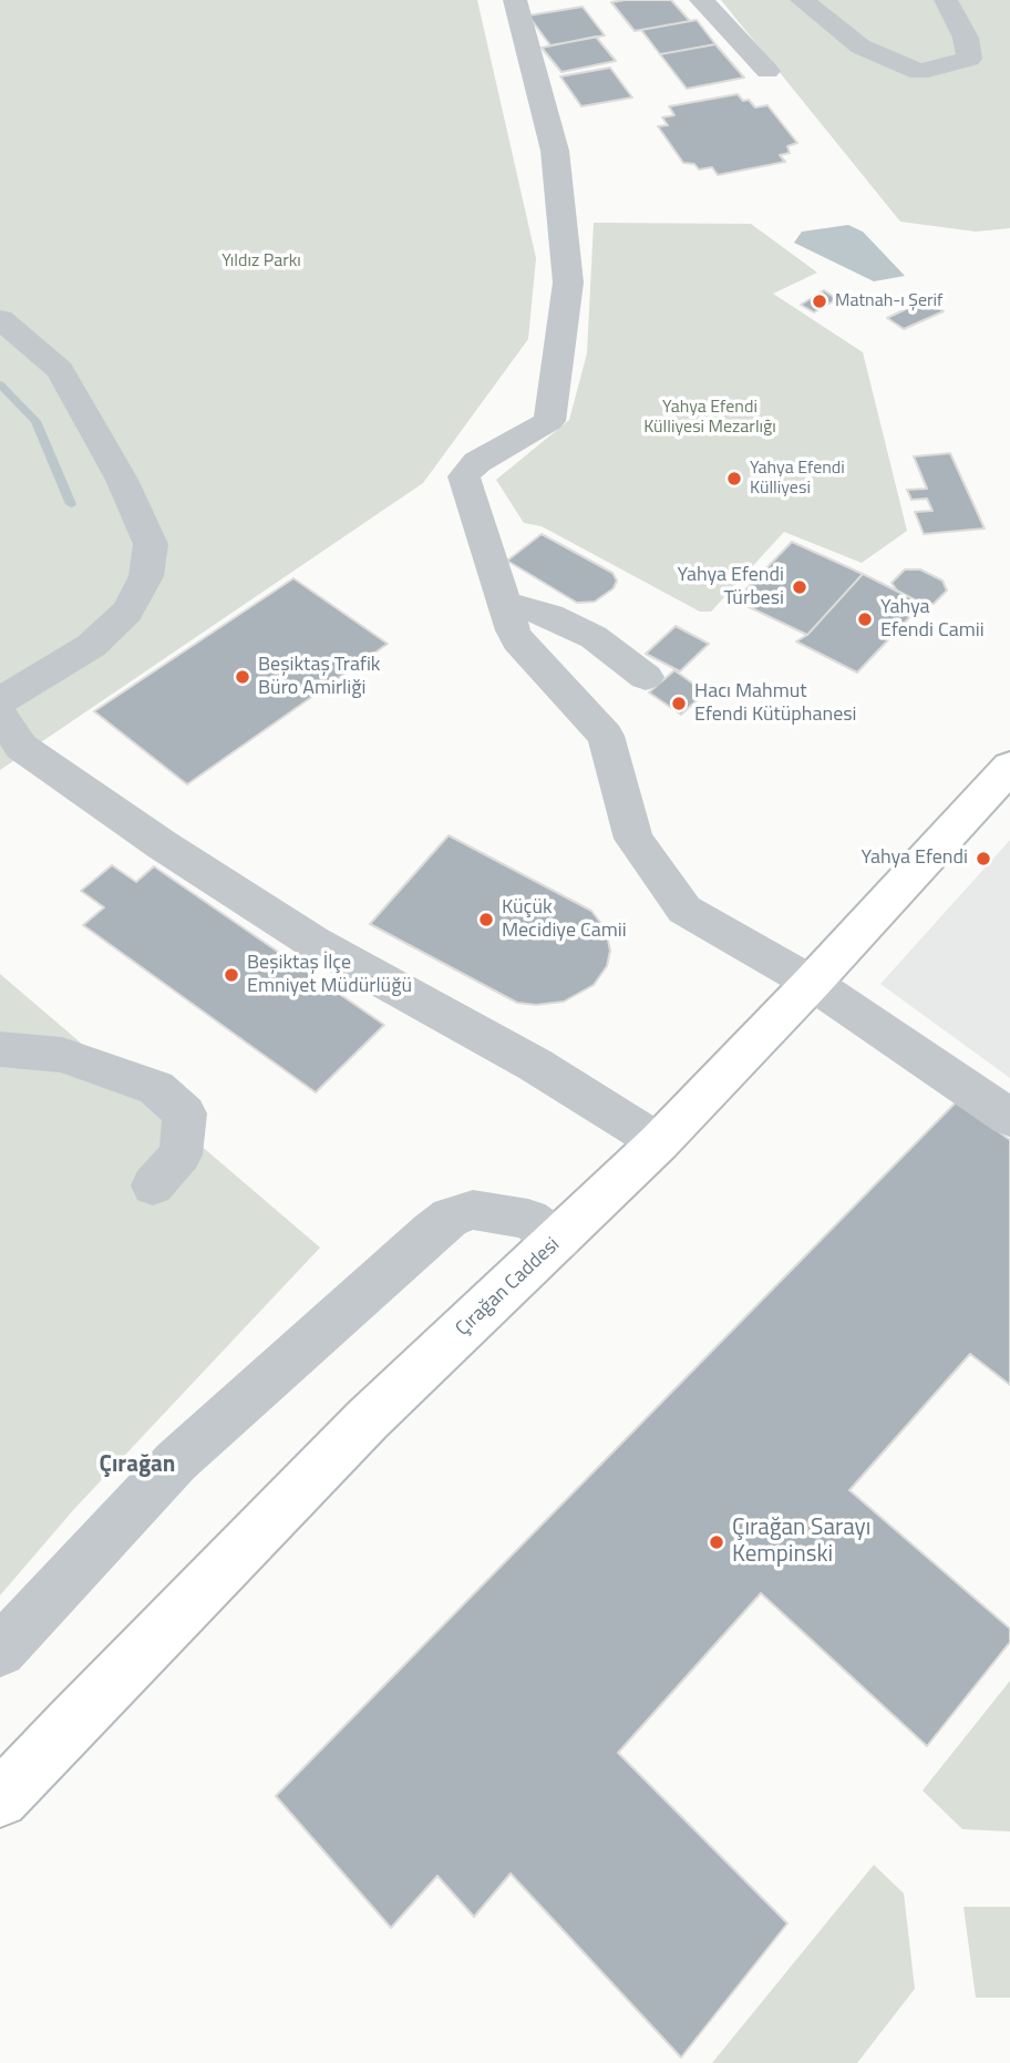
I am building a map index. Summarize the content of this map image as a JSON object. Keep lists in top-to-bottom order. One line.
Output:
{"streets":{"main road":["Çırağan Caddesi"]},"districts":["Çırağan"],"parks":["Yıldız Parkı","Yahya Efendi Külliyesi Mezarlığı"],"places":["Matnah-ı Şerif","Yahya Efendi Külliyesi","Yahya Efendi Türbesi","Yahya Efendi Camii","Beşiktaş Trafik Büro Amirliği","Hacı Mahmut Efendi Kütüphanesi","Yahya Efendi","Küçük Mecidiye Camii","Beşiktaş İlçe Emniyet Müdürlüğü","Çırağan Sarayı Kempinski"]}
